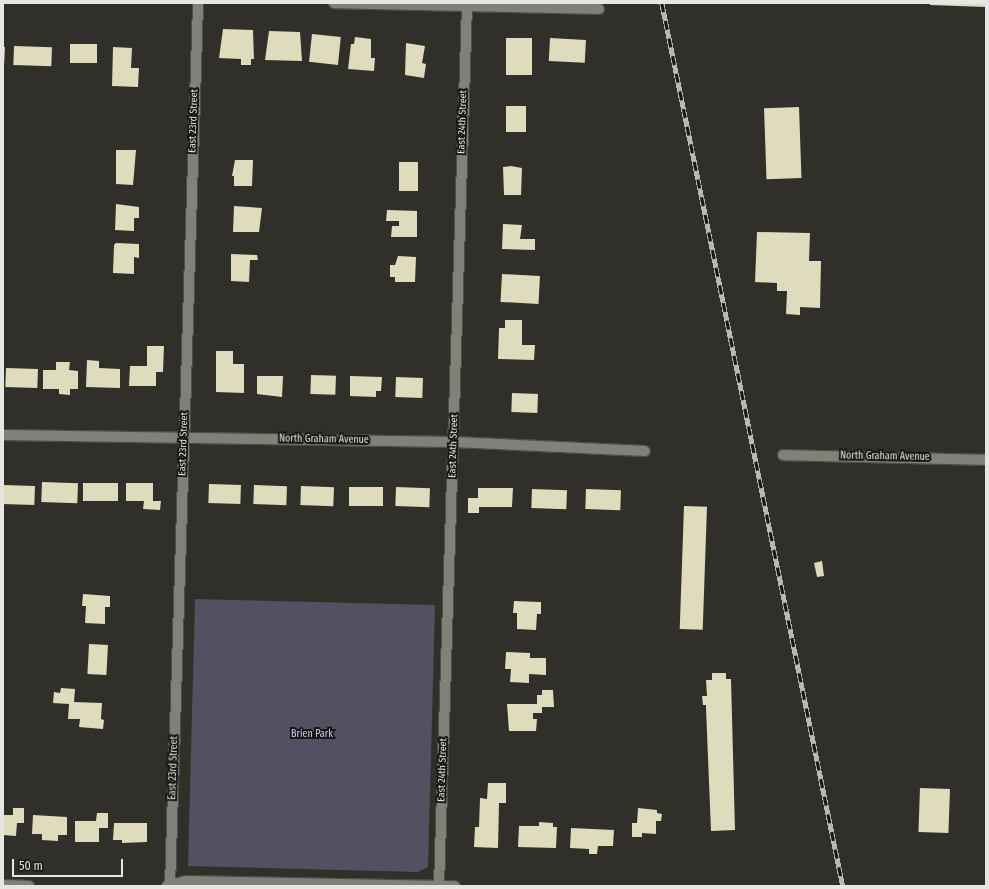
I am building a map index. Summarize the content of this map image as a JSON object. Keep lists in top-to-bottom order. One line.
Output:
{"streets":{"street":["East 23rd Street","East 24th Street","North Graham Avenue"]},"crossings":[["East 23rd Street","North Graham Avenue"],["East 24th Street","North Graham Avenue"]],"parks":["Brien Park"],"scale_bar":"50 m"}
